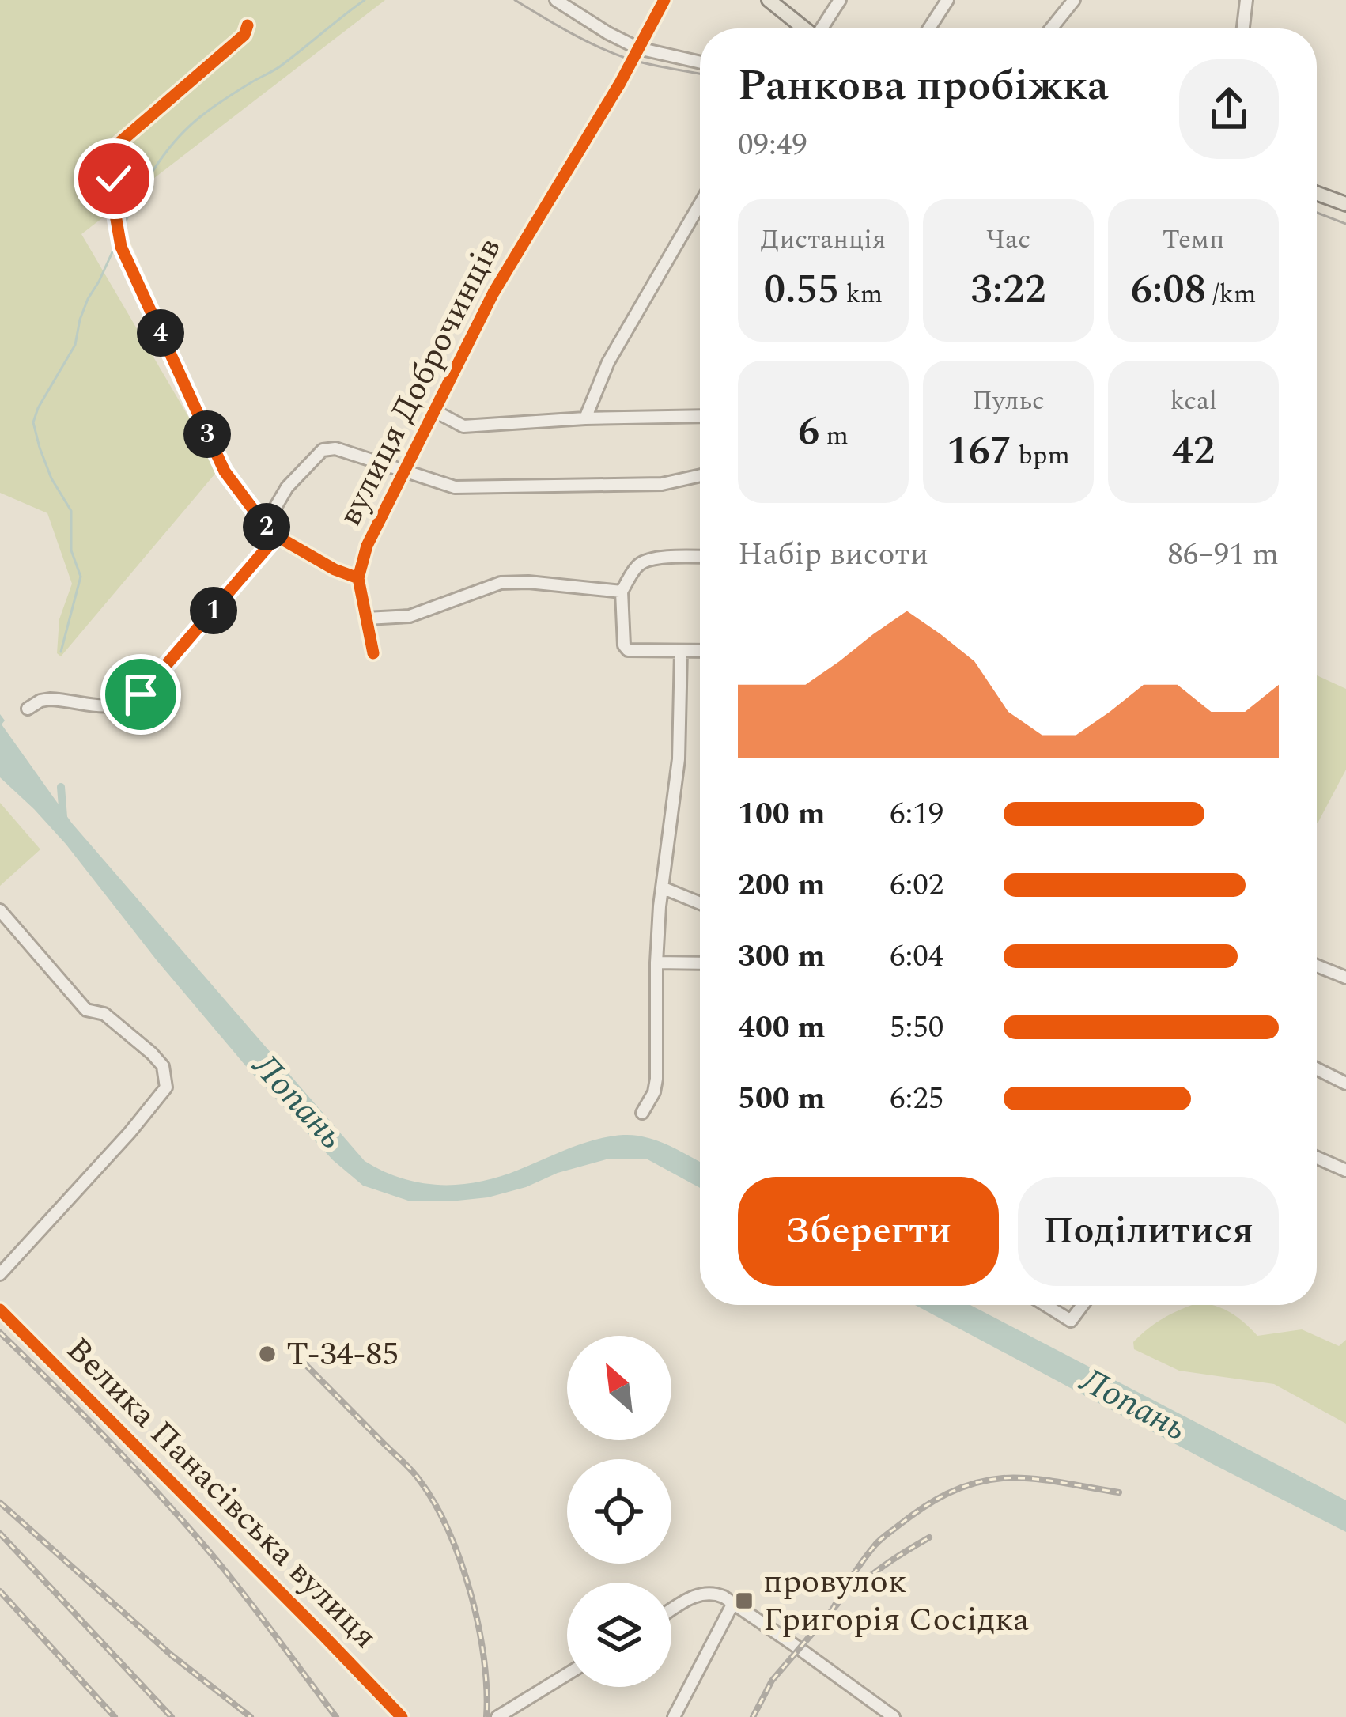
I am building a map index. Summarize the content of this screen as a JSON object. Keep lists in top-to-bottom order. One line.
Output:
{"streets":{"street":["вулиця Доброчинців","Велика Панасівська вулиця"]},"water":["Лопань"],"places":{"other":["Т-34-85"],"transit":["провулок Григорія Сосідка"]},"north":"top left","page":{"heading":["Ранкова пробіжка","09:49"],"stats":[["Дистанція","0.55 km"],["Час","3:22"],["Темп","6:08 /km"],["6 m"],["Пульс","167 bpm"],["kcal","42"]],"pins":["4","3","2","1"],"chart":["Набір висоти","86–91 m"],"list":[{"name":"100 m","note":"6:19"},{"name":"200 m","note":"6:02"},{"name":"300 m","note":"6:04"},{"name":"400 m","note":"5:50"},{"name":"500 m","note":"6:25"}],"buttons":["Зберегти","Поділитися"]}}
